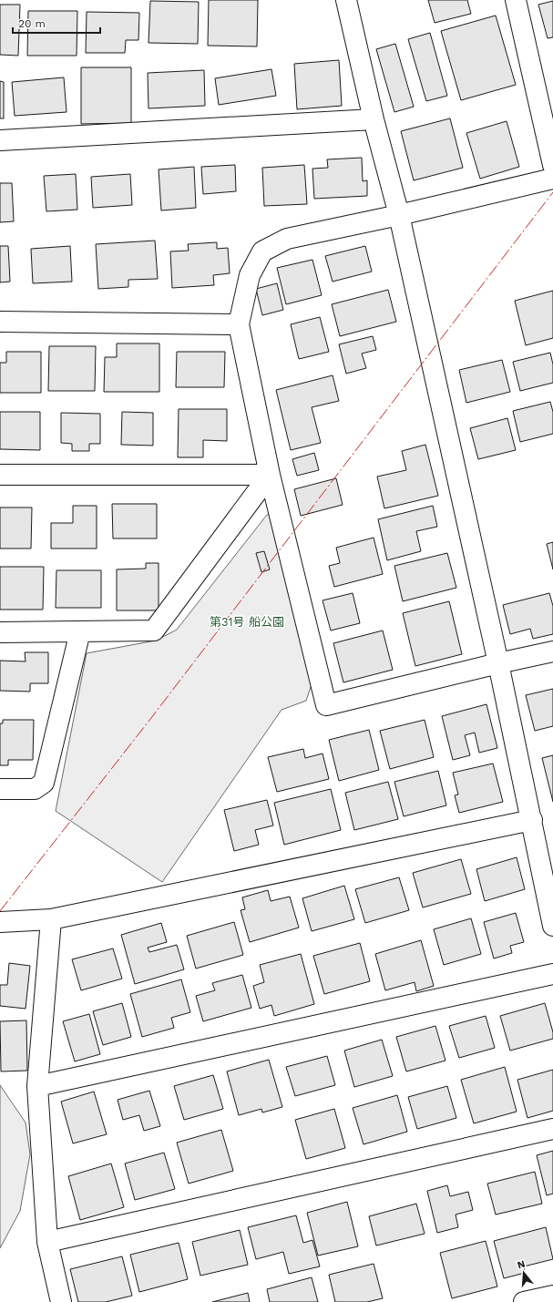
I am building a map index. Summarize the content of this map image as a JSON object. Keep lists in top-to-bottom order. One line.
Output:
{"parks":["第31号 船公園"],"scale_bar":"20 m","north":"top"}
